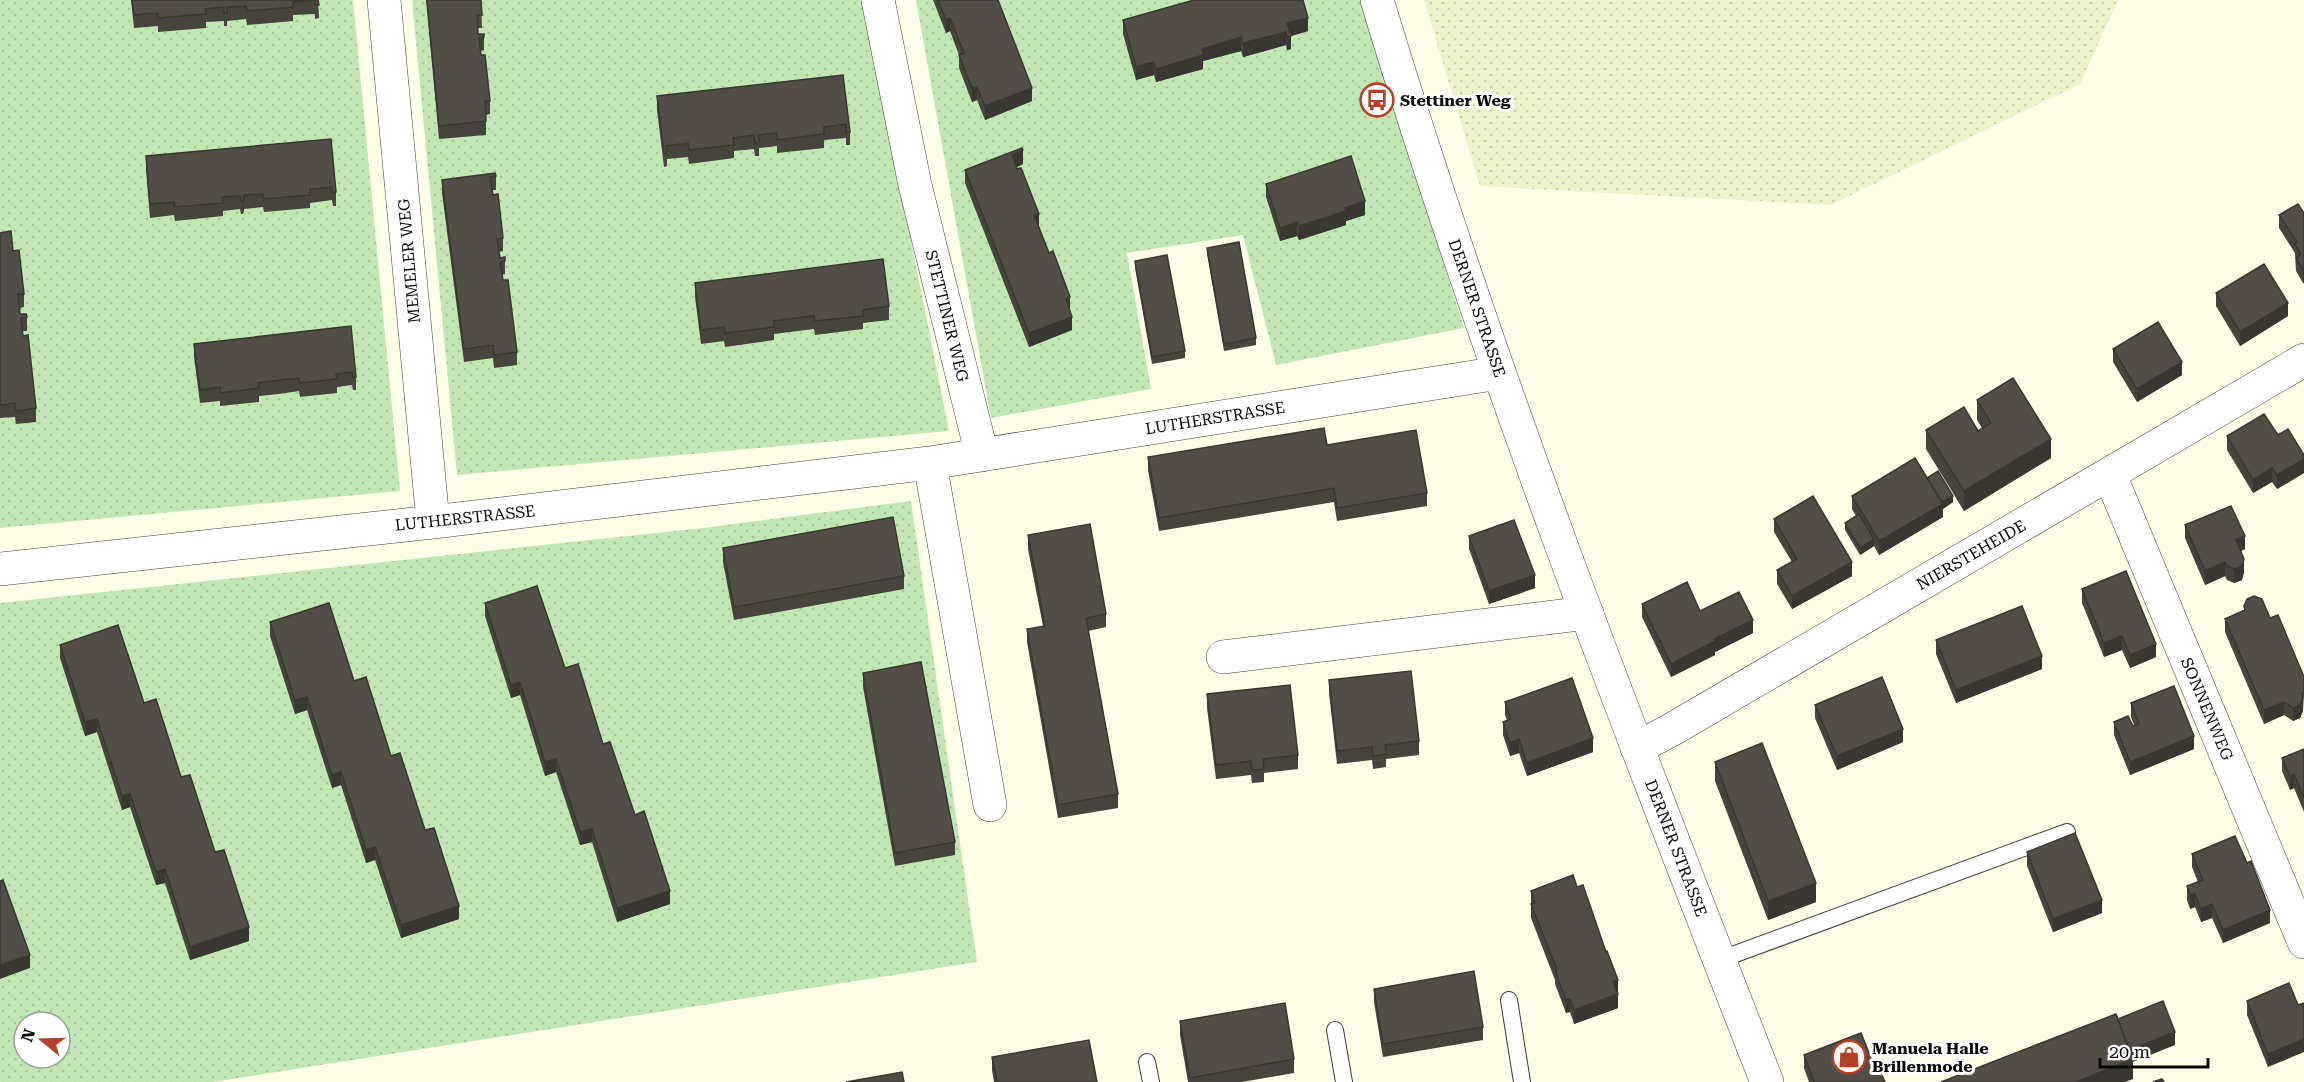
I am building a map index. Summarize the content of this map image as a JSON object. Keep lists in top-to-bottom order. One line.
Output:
{"streets":{"street":["MEMELER WEG","DERNER STRASSE","STETTINER WEG","LUTHERSTRASSE","NIERSTEHEIDE","SONNENWEG"]},"crossings":[["MEMELER WEG","LUTHERSTRASSE"],["DERNER STRASSE","LUTHERSTRASSE"],["DERNER STRASSE","NIERSTEHEIDE"],["STETTINER WEG","LUTHERSTRASSE"],["NIERSTEHEIDE","SONNENWEG"]],"places":{"bus stop":["Stettiner Weg"],"shop":["Manuela Halle Brillenmode"]},"scale_bar":"20 m","north":"left"}
